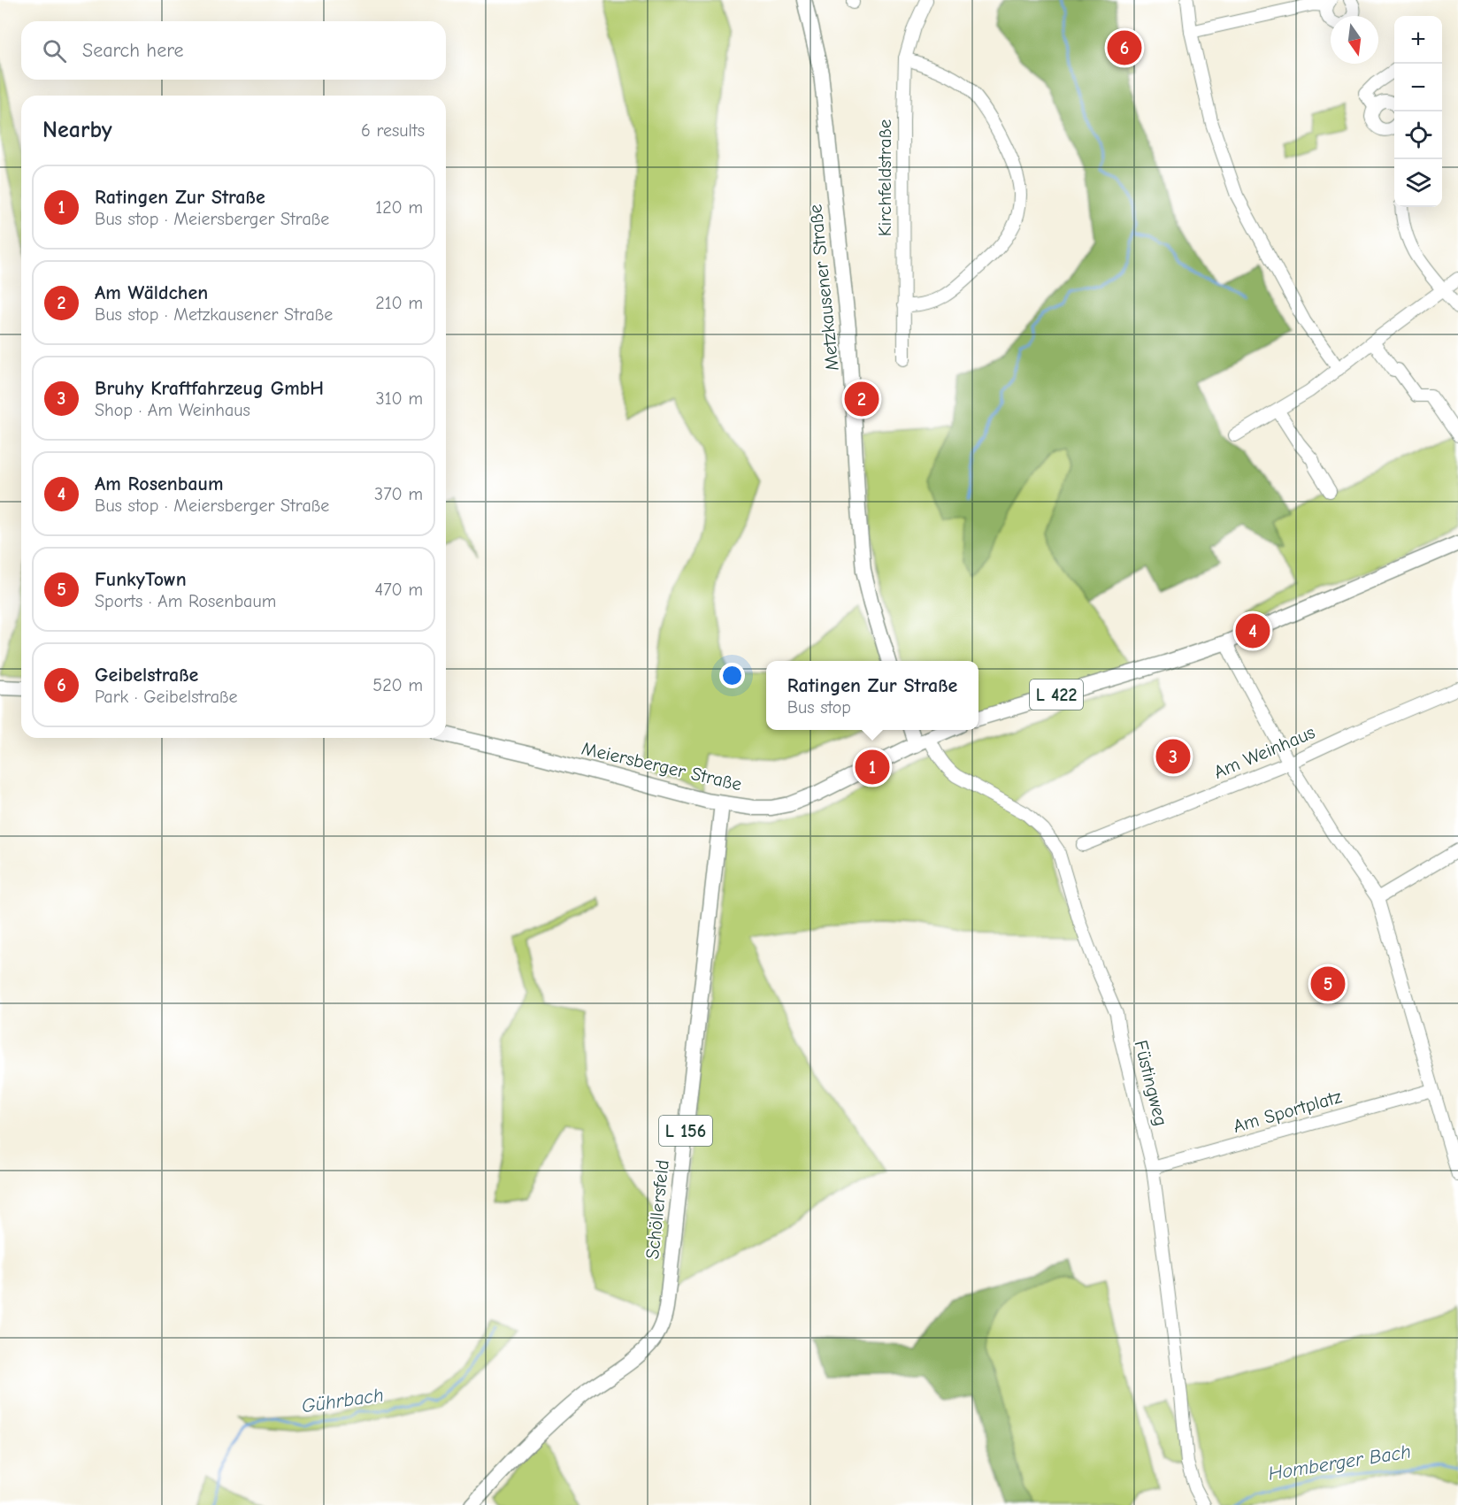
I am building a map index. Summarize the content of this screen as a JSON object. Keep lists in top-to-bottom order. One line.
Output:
{"streets":{"main road":["Metzkausener Straße","L 422","Meiersberger Straße","L 156","Schöllersfeld"],"street":["Kirchfeldstraße","Am Weinhaus","Füstingweg","Am Sportplatz"]},"crossings":[["Meiersberger Straße","Füstingweg"],["Meiersberger Straße","Schöllersfeld"],["Füstingweg","Am Sportplatz"]],"water":["Gührbach","Homberger Bach"],"north":"bottom","page":{"map_buttons":["+","−"],"search":"Search here","pins":["6","2","4","3","1","5"],"heading":["Nearby","6 results"],"list":[{"mark":"1","name":"Ratingen Zur Straße","note":"Bus stop · Meiersberger Straße","value":"120 m"},{"mark":"2","name":"Am Wäldchen","note":"Bus stop · Metzkausener Straße","value":"210 m"},{"mark":"3","name":"Bruhy Kraftfahrzeug GmbH","note":"Shop · Am Weinhaus","value":"310 m"},{"mark":"4","name":"Am Rosenbaum","note":"Bus stop · Meiersberger Straße","value":"370 m"},{"mark":"5","name":"FunkyTown","note":"Sports · Am Rosenbaum","value":"470 m"},{"mark":"6","name":"Geibelstraße","note":"Park · Geibelstraße","value":"520 m"}],"popup":["Ratingen Zur Straße","Bus stop"]}}
